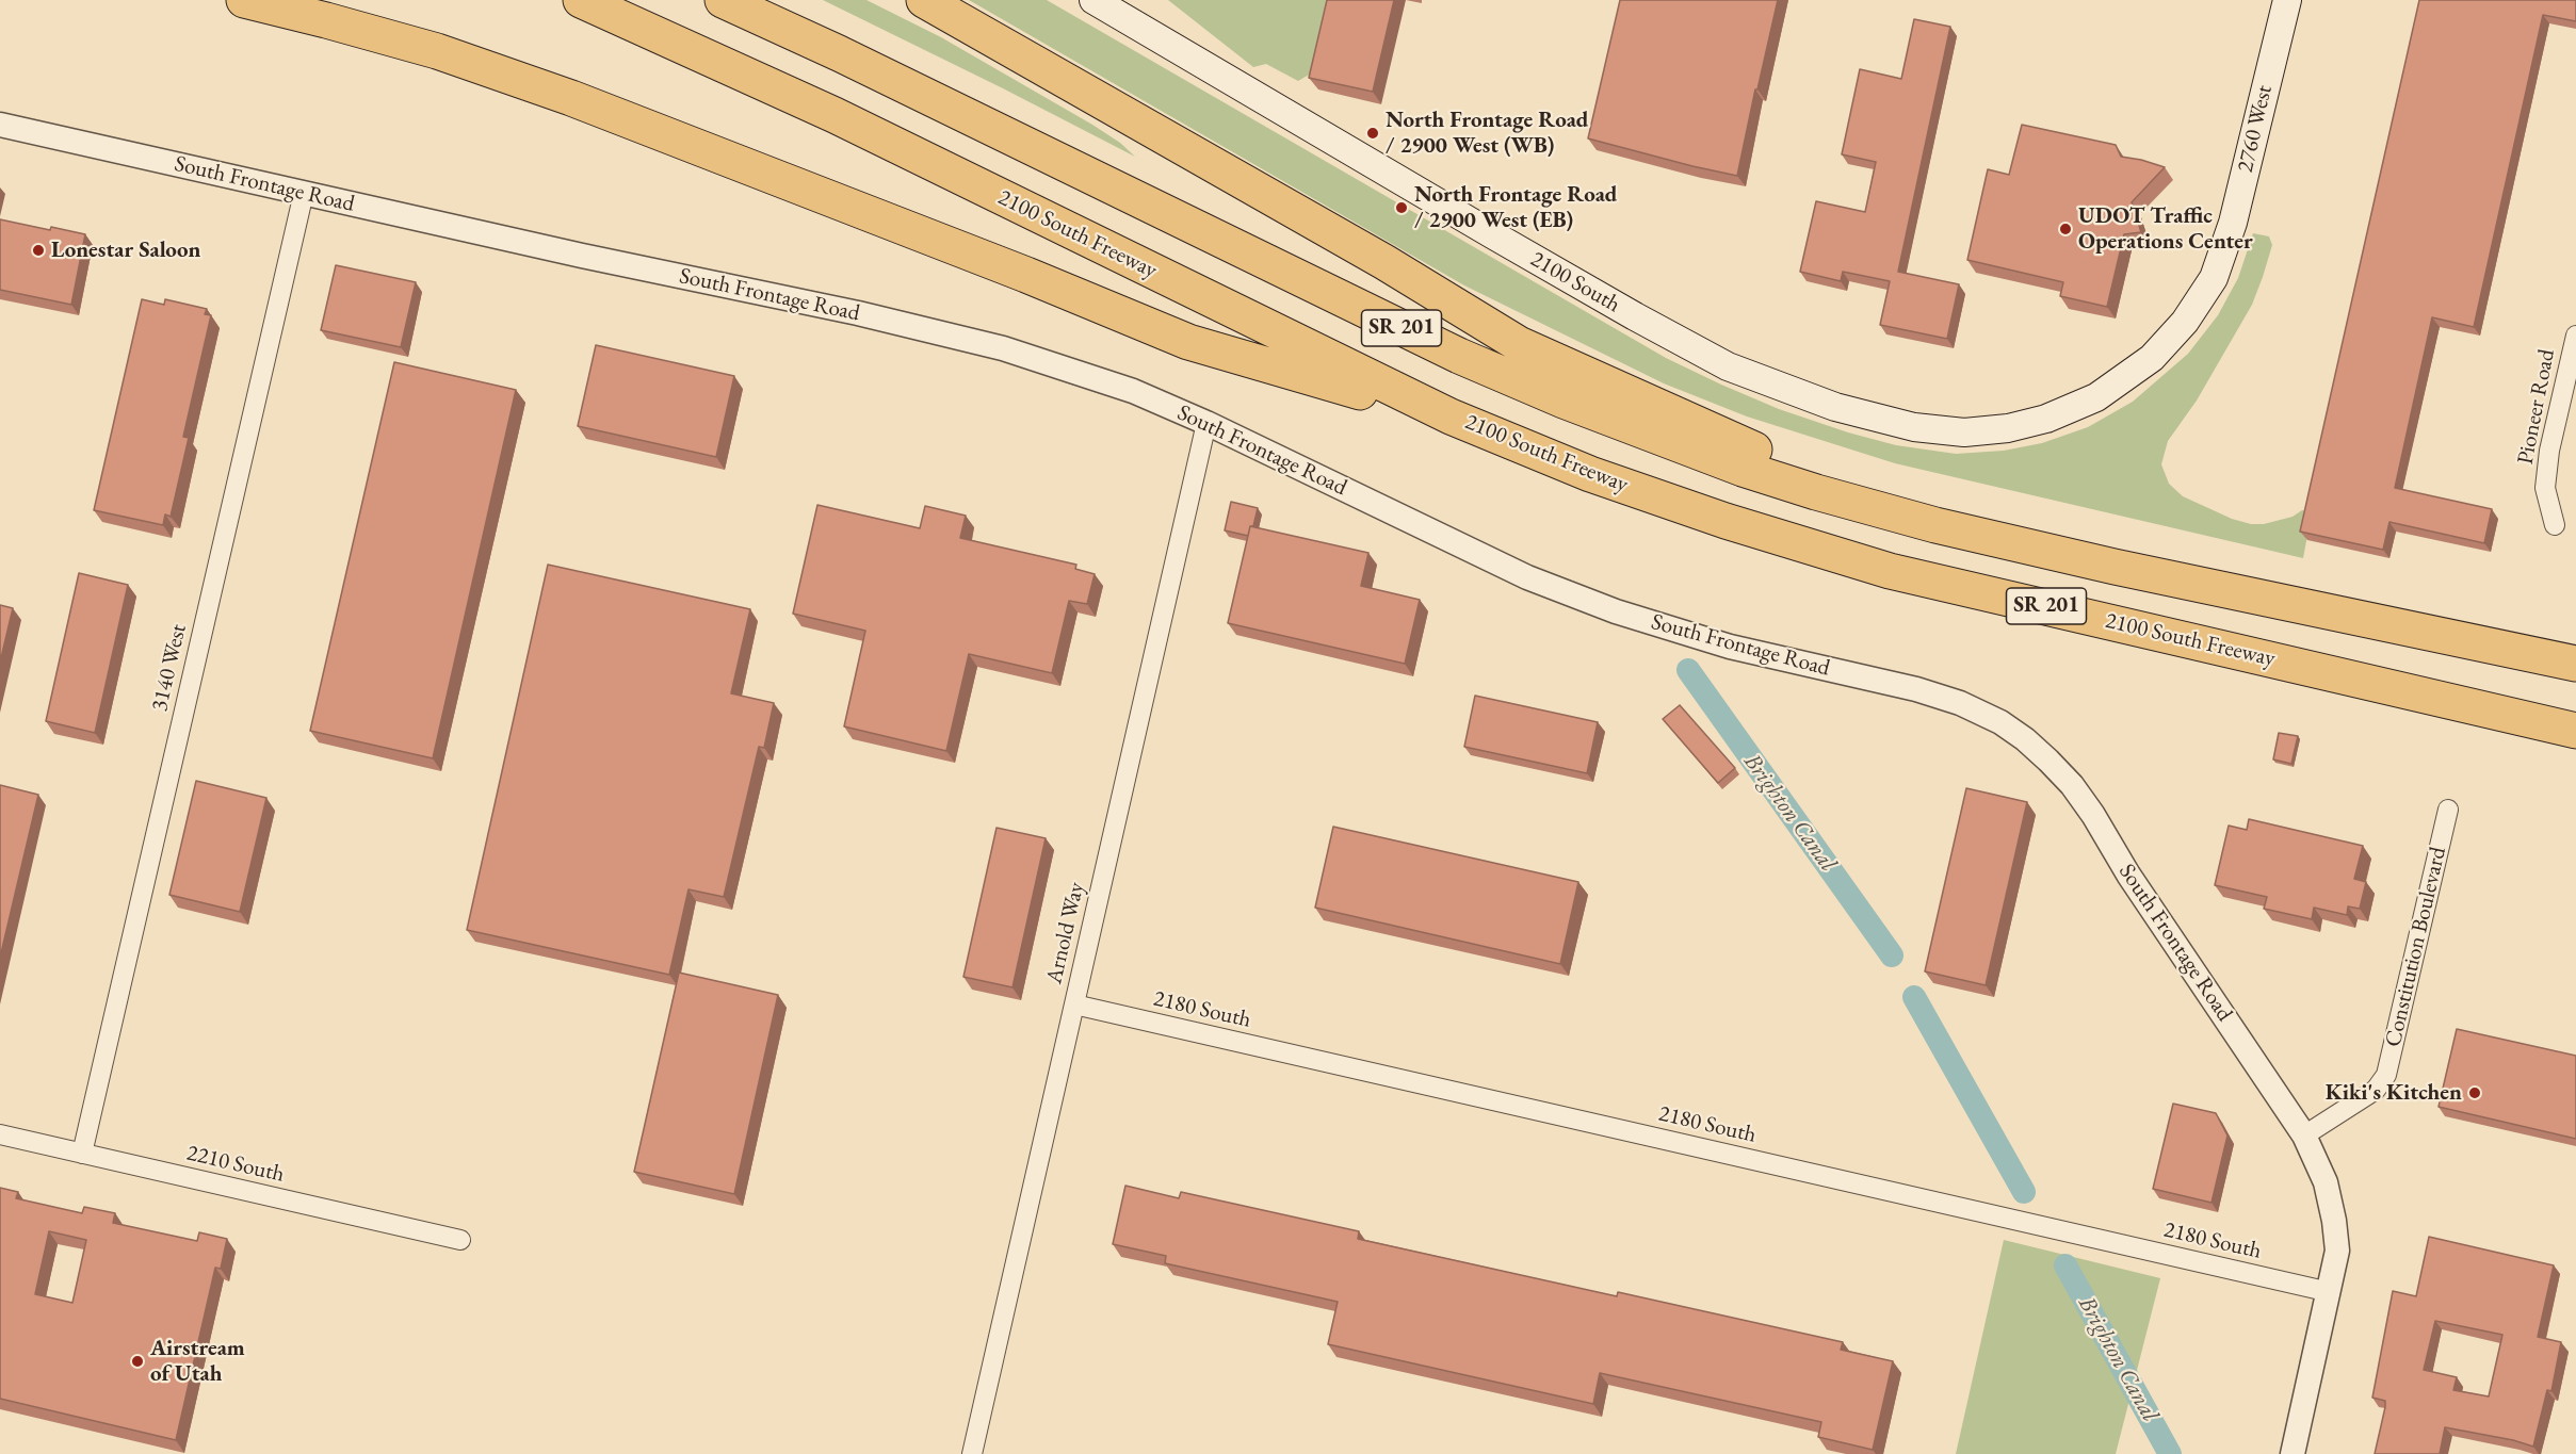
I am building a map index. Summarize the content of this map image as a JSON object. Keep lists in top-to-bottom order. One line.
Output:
{"streets":{"highway":["2100 South Freeway","SR 201"],"main road":["2760 West","2100 South"],"street":["South Frontage Road","Pioneer Road","3140 West","Arnold Way","Constitution Boulevard","2180 South","2210 South"]},"crossings":[["2760 West","2100 South"],["South Frontage Road","3140 West"],["South Frontage Road","Arnold Way"],["South Frontage Road","Constitution Boulevard"],["3140 West","2210 South"],["Arnold Way","2180 South"]],"water":["Brighton Canal"],"places":["North Frontage Road / 2900 West (WB)","North Frontage Road / 2900 West (EB)","UDOT Traffic Operations Center","Lonestar Saloon","Kiki's Kitchen","Airstream of Utah"]}
